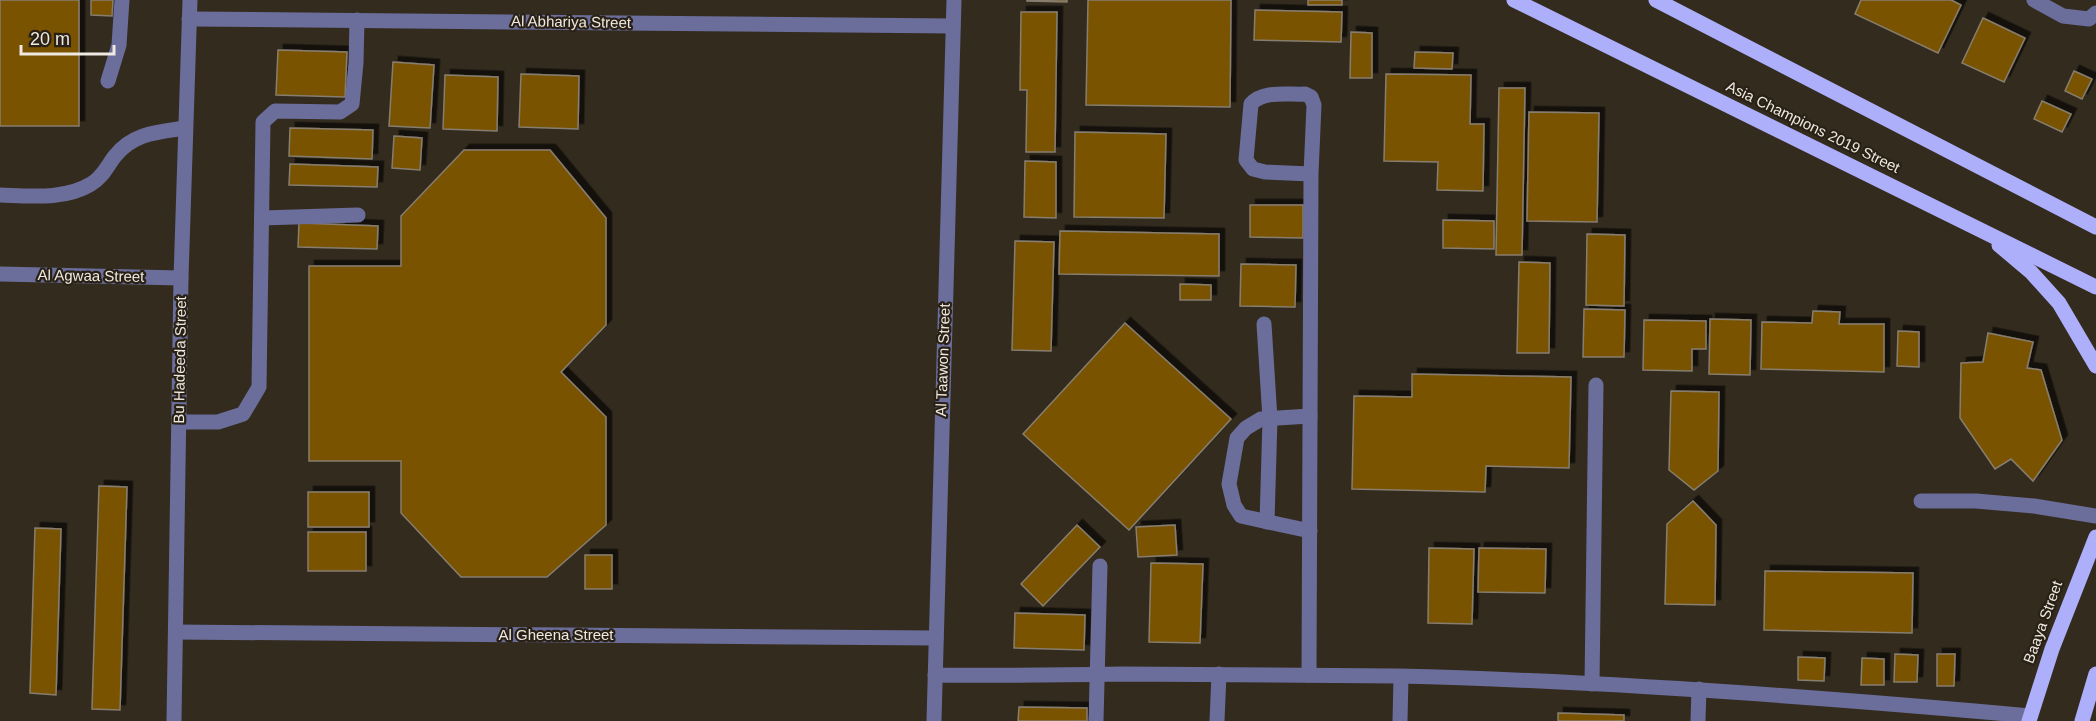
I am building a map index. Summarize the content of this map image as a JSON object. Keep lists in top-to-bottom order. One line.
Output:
{"streets":{"main road":["Asia Champions 2019 Street","Baaya Street"],"street":["Al Abhariya Street","Al Agwaa Street","Bu Hadeeda Street","Al Taawon Street","Al Gheena Street"]},"crossings":[["Al Abhariya Street","Bu Hadeeda Street"],["Al Abhariya Street","Al Taawon Street"],["Al Agwaa Street","Bu Hadeeda Street"],["Bu Hadeeda Street","Al Gheena Street"],["Al Taawon Street","Al Gheena Street"]],"scale_bar":"20 m"}
